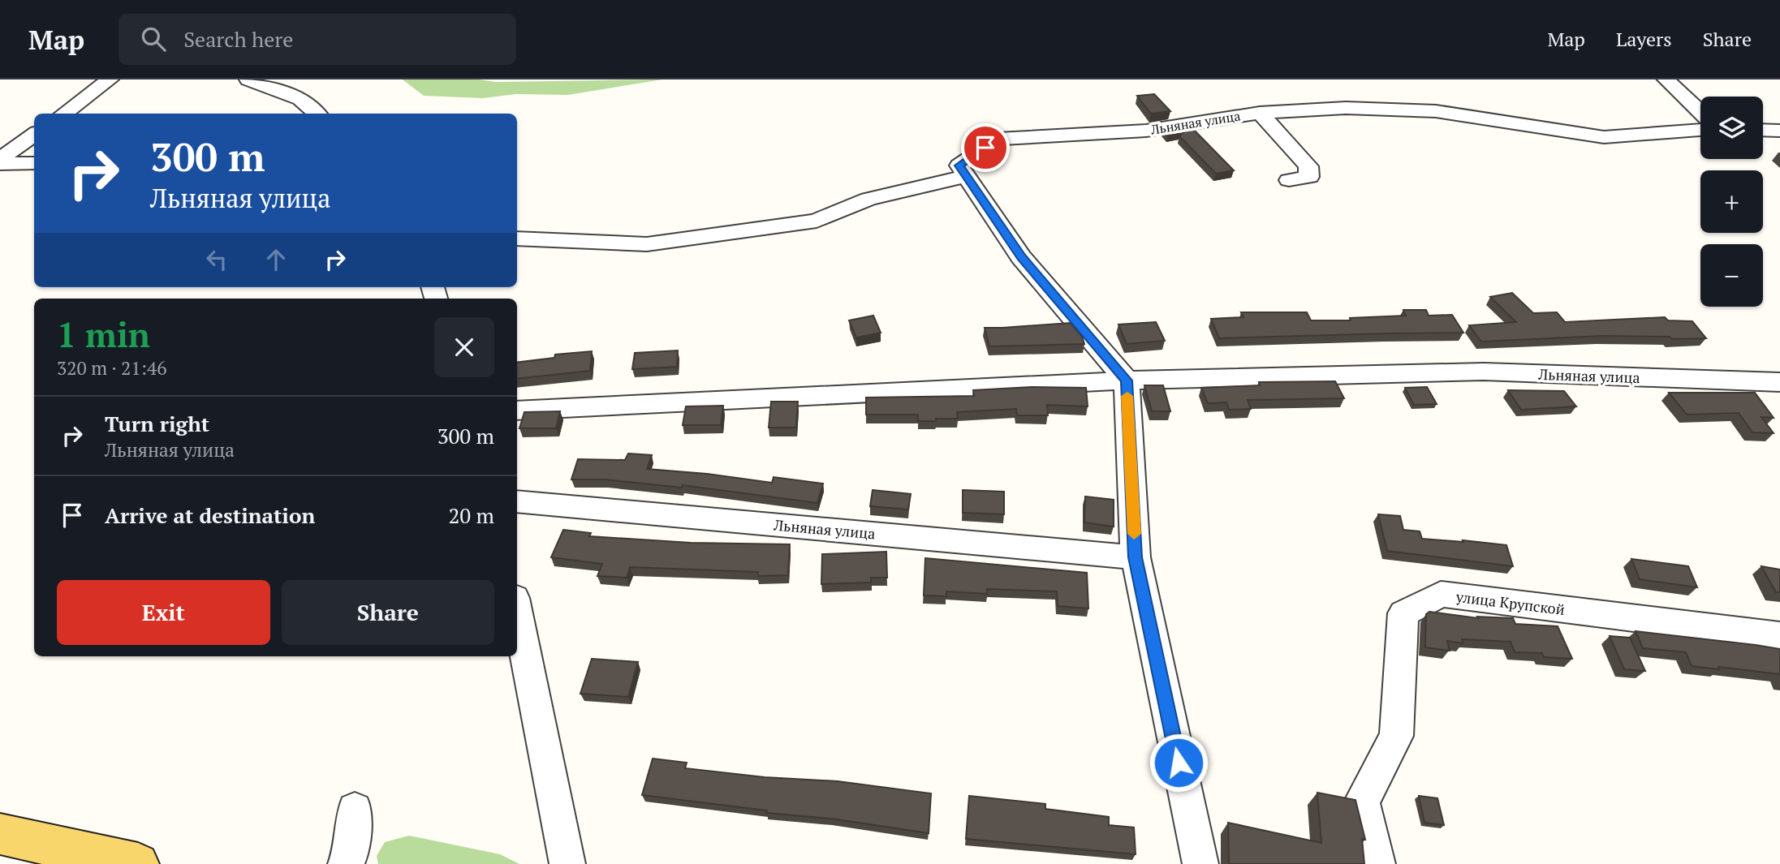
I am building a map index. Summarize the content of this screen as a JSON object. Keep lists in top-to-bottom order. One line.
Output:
{"streets":{"street":["Льняная улица","улица Крупской"]},"page":{"header":"Map","search":"Search here","nav":["Map","Layers","Share"],"map_buttons":["+","−"],"turn":["300 m","Льняная улица"],"heading":["1 min","320 m · 21:46"],"list":[{"name":"Turn right","note":"Льняная улица","value":"300 m"},{"name":"Arrive at destination","value":"20 m"}],"buttons":["Exit","Share"]}}
